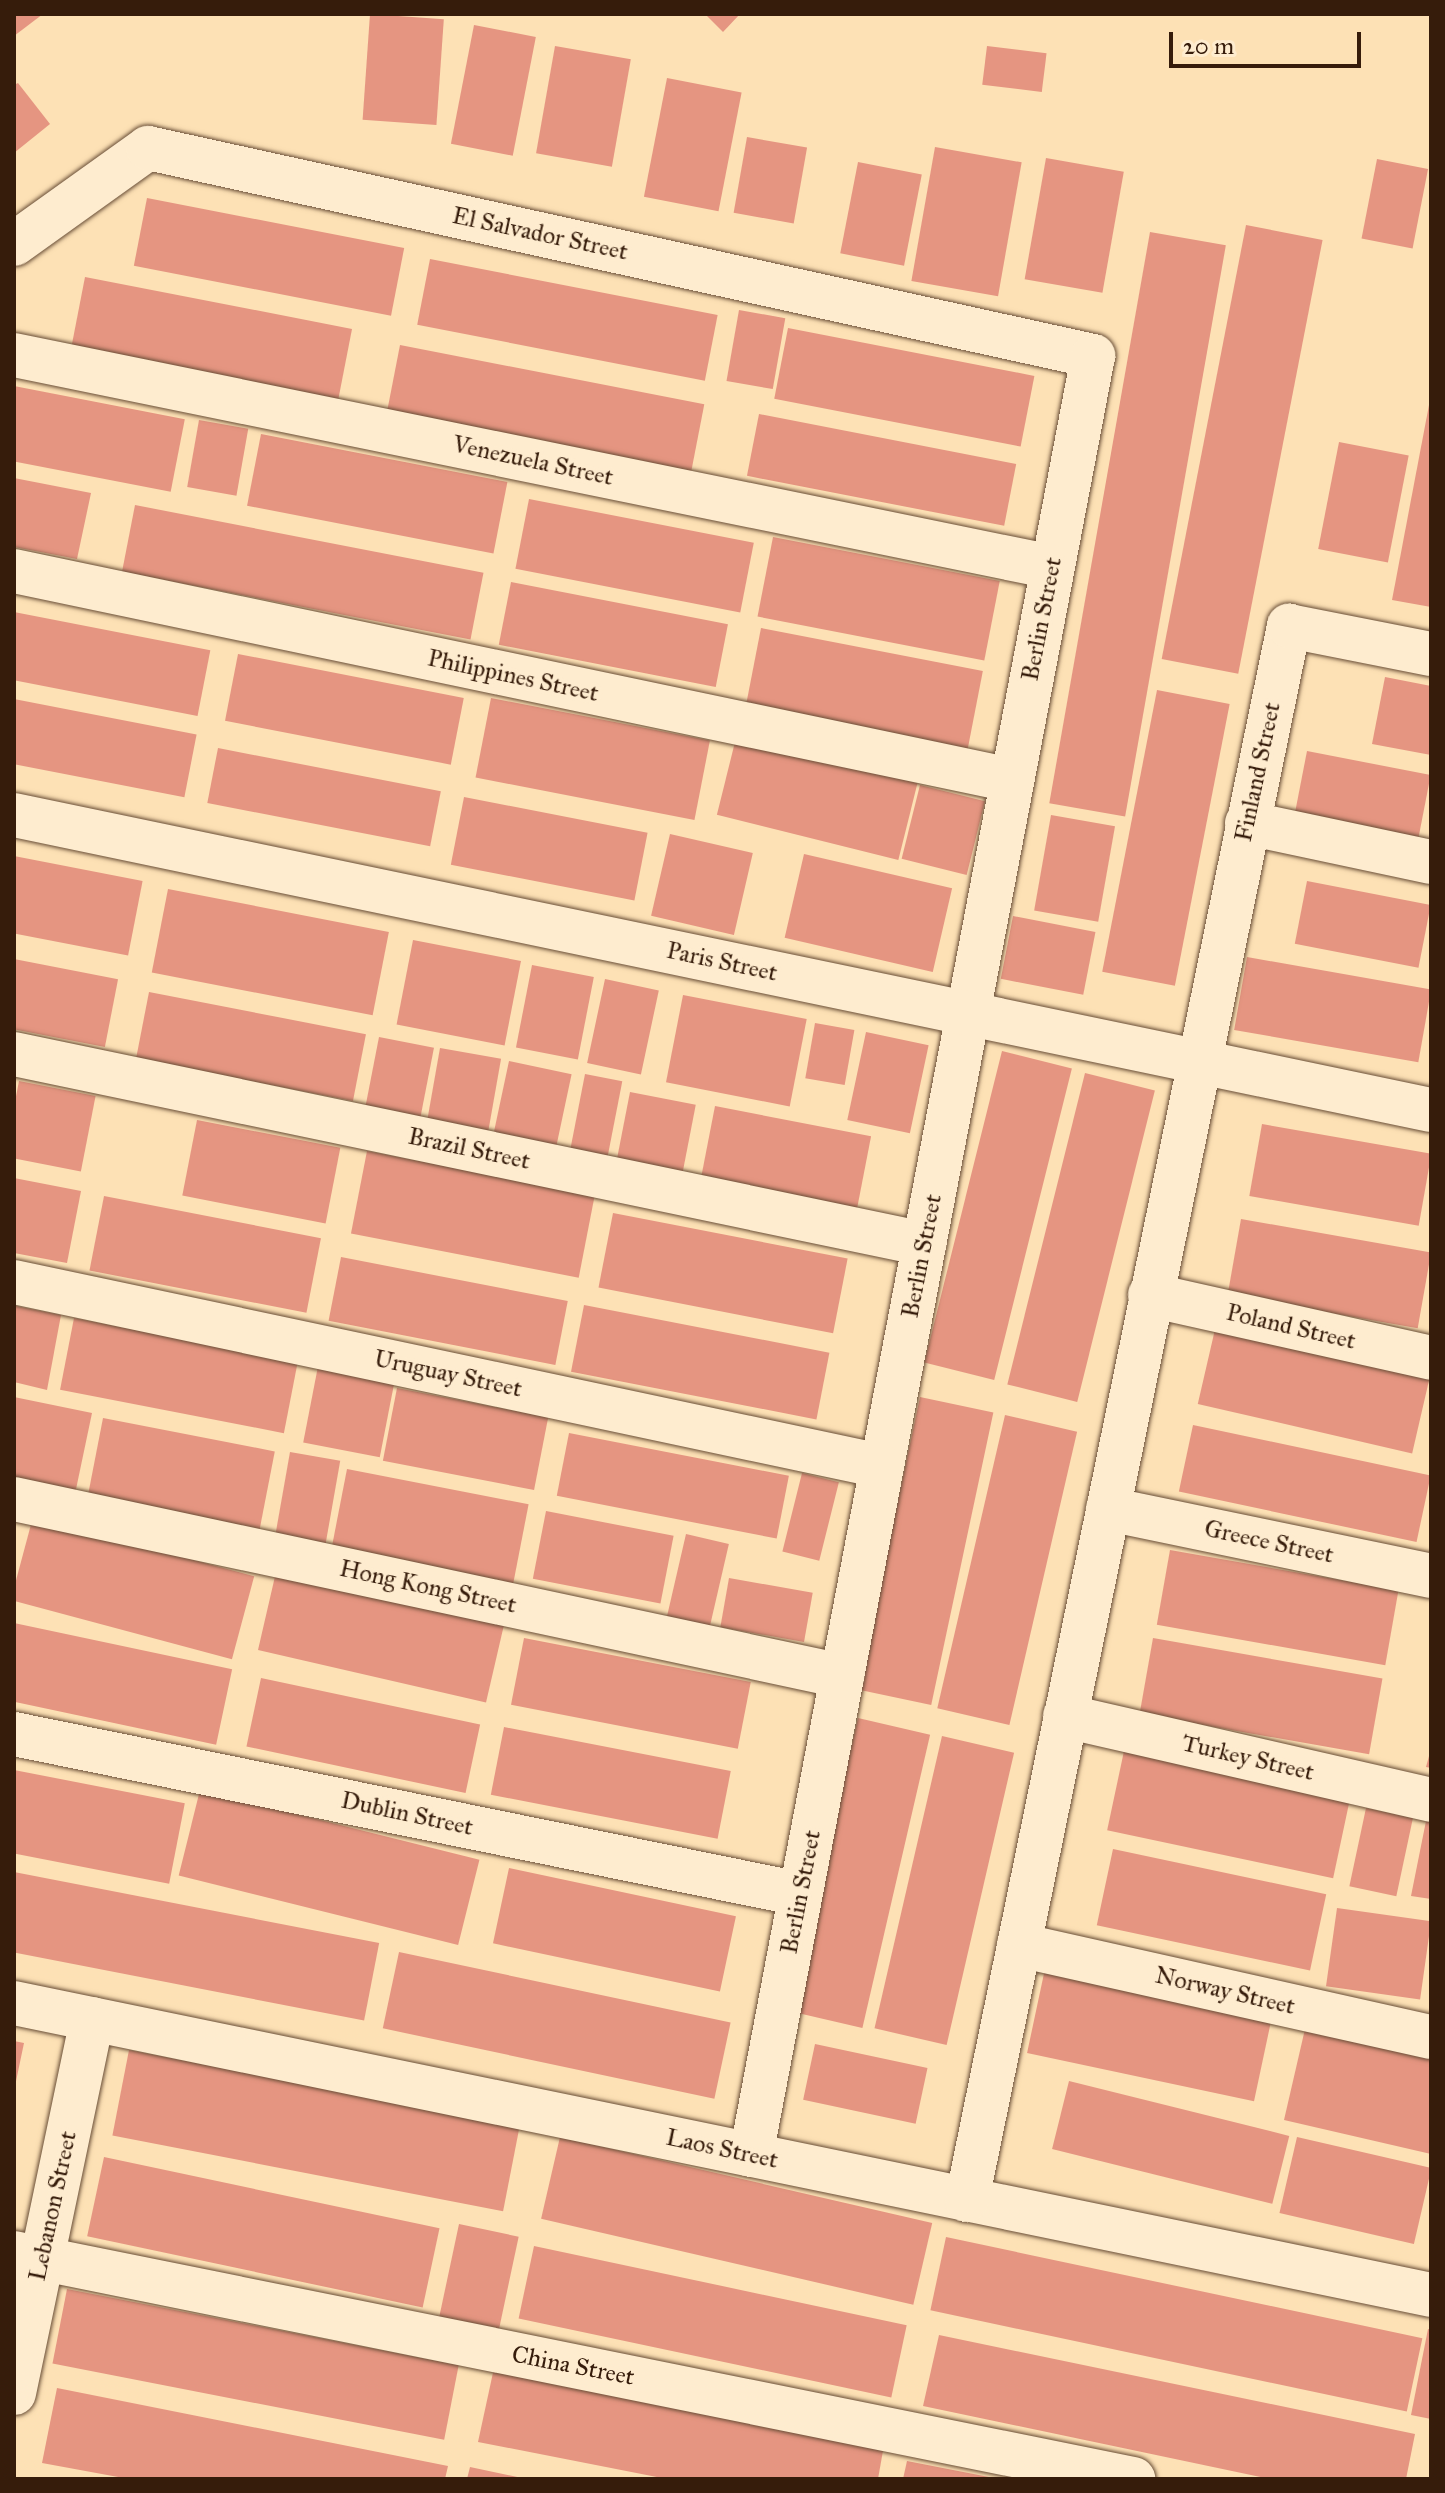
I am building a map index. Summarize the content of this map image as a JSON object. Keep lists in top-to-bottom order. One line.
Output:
{"streets":{"street":["El Salvador Street","Venezuela Street","Berlin Street","Philippines Street","Finland Street","Paris Street","Brazil Street","Poland Street","Uruguay Street","Greece Street","Hong Kong Street","Turkey Street","Dublin Street","Norway Street","Laos Street","Lebanon Street","China Street"]},"crossings":[["El Salvador Street","Berlin Street"],["Venezuela Street","Berlin Street"],["Berlin Street","Philippines Street"],["Berlin Street","Paris Street"],["Berlin Street","Brazil Street"],["Berlin Street","Uruguay Street"],["Berlin Street","Hong Kong Street"],["Berlin Street","Dublin Street"],["Berlin Street","Laos Street"],["Finland Street","Paris Street"],["Finland Street","Poland Street"],["Finland Street","Greece Street"],["Finland Street","Turkey Street"],["Finland Street","Norway Street"],["Finland Street","Laos Street"],["Laos Street","Lebanon Street"],["Lebanon Street","China Street"]],"scale_bar":"20 m"}
